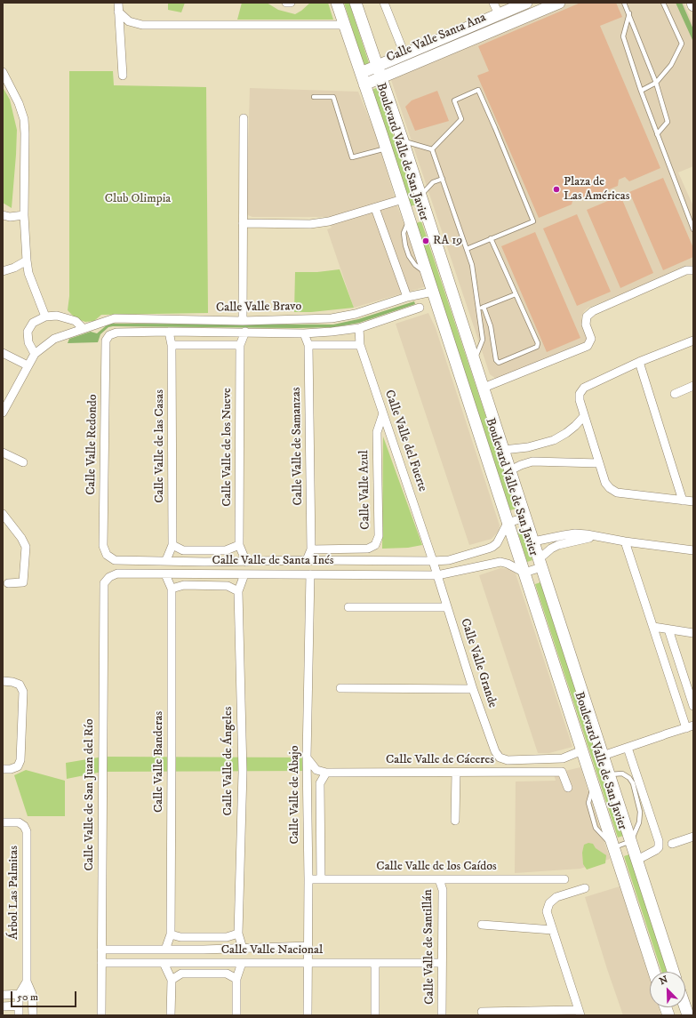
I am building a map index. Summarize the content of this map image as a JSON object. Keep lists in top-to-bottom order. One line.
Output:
{"streets":{"main road":["Calle Valle Santa Ana","Boulevard Valle de San Javier"],"street":["Calle Valle Bravo","Calle Valle del Fuerte","Calle Valle Redondo","Calle Valle de las Casas","Calle Valle de Samanzas","Calle Valle de los Nueve","Calle Valle Azul","Calle Valle de Santa Inés","Calle Valle Grande","Calle Valle de Cáceres","Calle Valle de Ángeles","Calle Valle Banderas","Calle Valle de San Juan del Río","Calle Valle de Abajo","Calle Valle de los Caídos","Árbol Las Palmitas","Calle Valle de Santillán","Calle Valle Nacional"]},"crossings":[["Calle Valle Santa Ana","Boulevard Valle de San Javier"],["Boulevard Valle de San Javier","Calle Valle Bravo"],["Boulevard Valle de San Javier","Calle Valle de Santa Inés"],["Boulevard Valle de San Javier","Calle Valle de Cáceres"],["Calle Valle Bravo","Calle Valle del Fuerte"],["Calle Valle Bravo","Calle Valle Redondo"],["Calle Valle Bravo","Calle Valle de las Casas"],["Calle Valle Bravo","Calle Valle de Samanzas"],["Calle Valle Bravo","Calle Valle de los Nueve"],["Calle Valle del Fuerte","Calle Valle Azul"],["Calle Valle del Fuerte","Calle Valle de Santa Inés"],["Calle Valle del Fuerte","Calle Valle Grande"],["Calle Valle Redondo","Calle Valle de Santa Inés"],["Calle Valle de las Casas","Calle Valle de Santa Inés"],["Calle Valle de Samanzas","Calle Valle Azul"],["Calle Valle de Samanzas","Calle Valle de Santa Inés"],["Calle Valle de los Nueve","Calle Valle de Santa Inés"],["Calle Valle de Santa Inés","Calle Valle Grande"],["Calle Valle de Santa Inés","Calle Valle de Ángeles"],["Calle Valle de Santa Inés","Calle Valle Banderas"],["Calle Valle de Santa Inés","Calle Valle de San Juan del Río"],["Calle Valle de Santa Inés","Calle Valle de Abajo"],["Calle Valle Grande","Calle Valle de Cáceres"],["Calle Valle de Cáceres","Calle Valle de Abajo"],["Calle Valle de Ángeles","Calle Valle Nacional"],["Calle Valle Banderas","Calle Valle Nacional"],["Calle Valle de San Juan del Río","Calle Valle Nacional"],["Calle Valle de Abajo","Calle Valle de los Caídos"],["Calle Valle de Abajo","Calle Valle Nacional"],["Calle Valle de los Caídos","Calle Valle de Santillán"],["Calle Valle de Santillán","Calle Valle Nacional"]],"parks":["Club Olimpia"],"places":["Plaza de Las Américas","RA 19"],"scale_bar":"50 m","north":"top left"}
